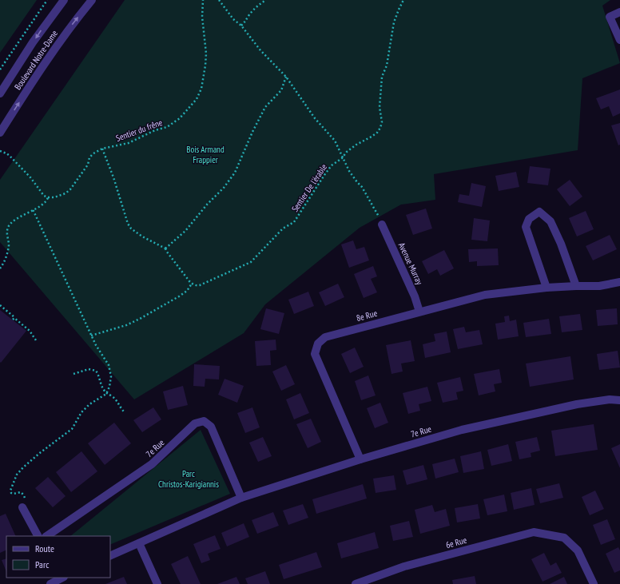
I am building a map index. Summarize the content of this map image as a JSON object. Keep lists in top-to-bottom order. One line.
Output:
{"streets":{"street":["Boulevard Notre-Dame","Avenue Murray","8e Rue","7e Rue","6e Rue"],"path":["Sentier du frêne","Sentier De l'érable"]},"crossings":[["Avenue Murray","8e Rue"],["8e Rue","7e Rue"]],"parks":["Bois Armand Frappier","Parc Christos-Karigiannis"],"legend":["Route","Parc"]}
